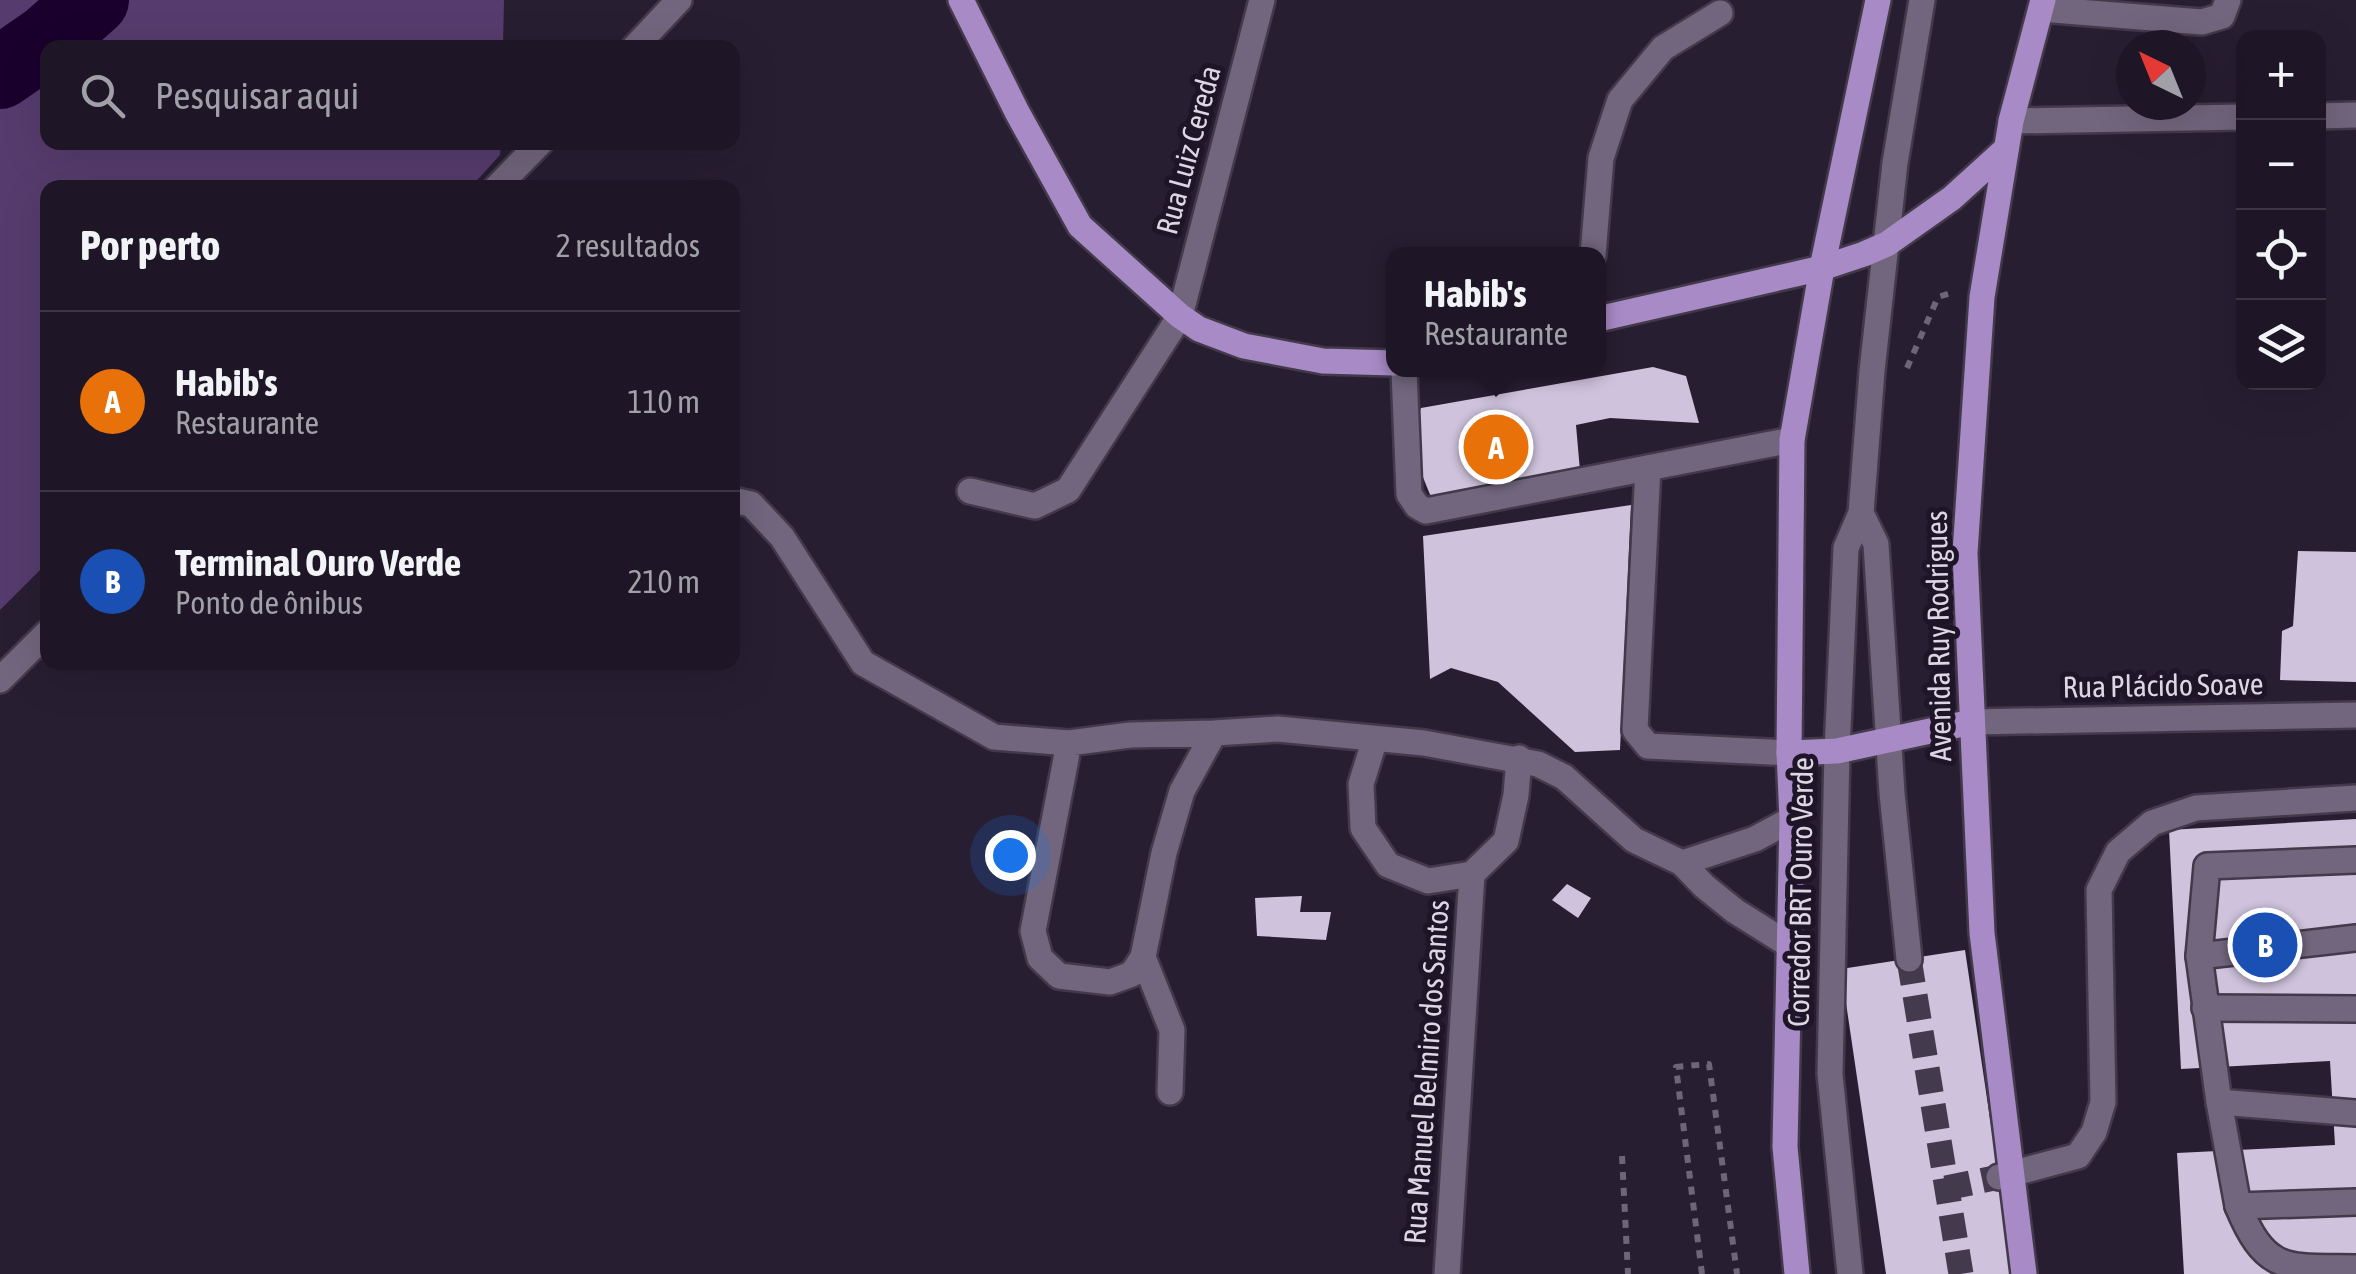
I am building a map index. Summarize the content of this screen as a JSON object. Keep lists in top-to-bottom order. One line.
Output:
{"streets":{"main road":["Avenida Ruy Rodrigues"],"street":["Rua Luiz Cereda","Rua Plácido Soave","Corredor BRT Ouro Verde","Rua Manuel Belmiro dos Santos"]},"crossings":[["Avenida Ruy Rodrigues","Rua Plácido Soave"]],"north":"top left","page":{"map_buttons":["+","−"],"search":"Pesquisar aqui","heading":["Por perto","2 resultados"],"popup":["Habib's","Restaurante"],"list":[{"mark":"A","name":"Habib's","note":"Restaurante","value":"110 m"},{"mark":"B","name":"Terminal Ouro Verde","note":"Ponto de ônibus","value":"210 m"}],"pins":["A","B"]}}
